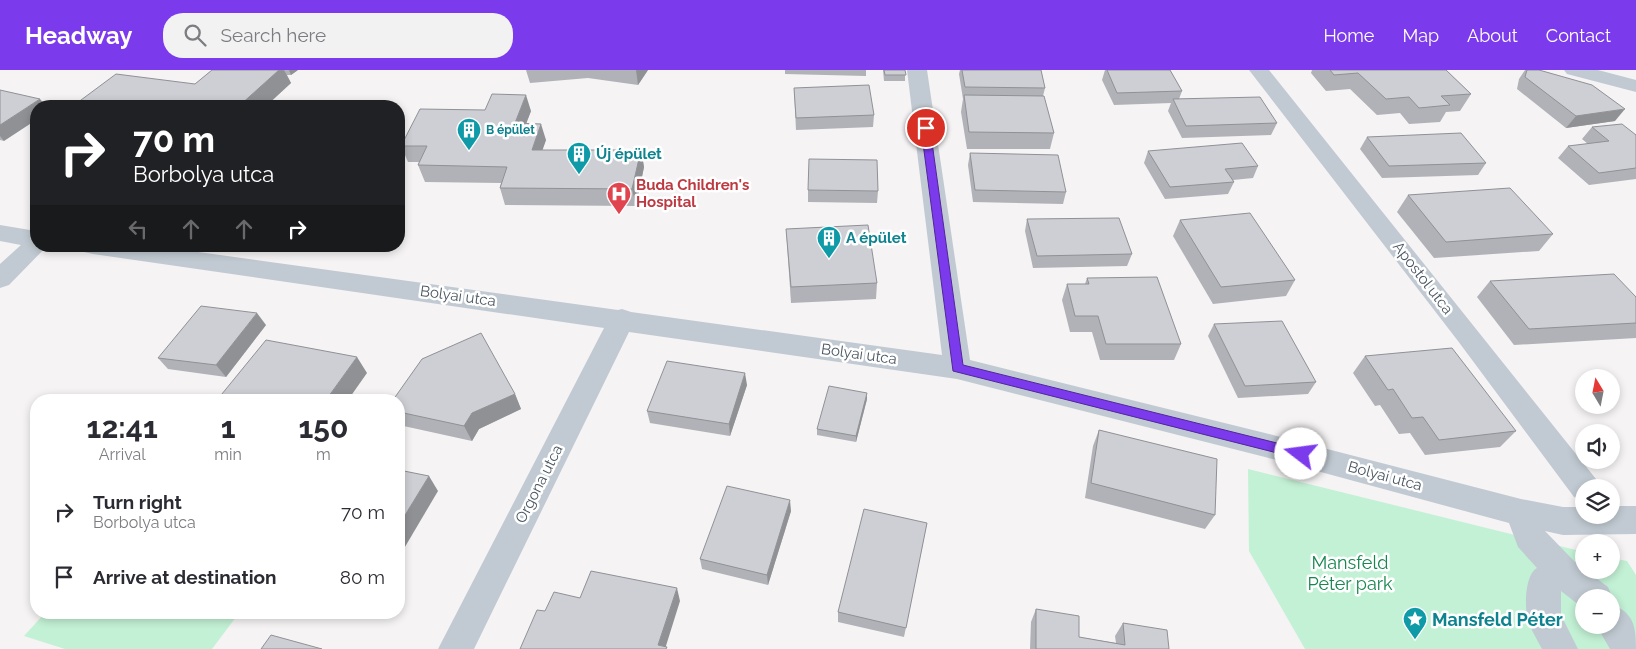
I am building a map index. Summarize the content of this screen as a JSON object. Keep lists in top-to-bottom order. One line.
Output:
{"streets":{"street":["Apostol utca","Bolyai utca","Orgona utca"]},"crossings":[["Bolyai utca","Orgona utca"]],"parks":["Mansfeld Péter park"],"places":{"building":["B épület","Új épület","A épület"],"hospital":["Buda Children's Hospital"],"place":["Mansfeld Péter"]},"north":"top","page":{"header":"Headway","search":"Search here","nav":["Home","Map","About","Contact"],"turn":["70 m","Borbolya utca"],"map_buttons":["+","−"],"eta":["12:41","Arrival","1","min","150","m"],"list":[{"name":"Turn right","note":"Borbolya utca","value":"70 m"},{"name":"Arrive at destination","value":"80 m"}]}}
